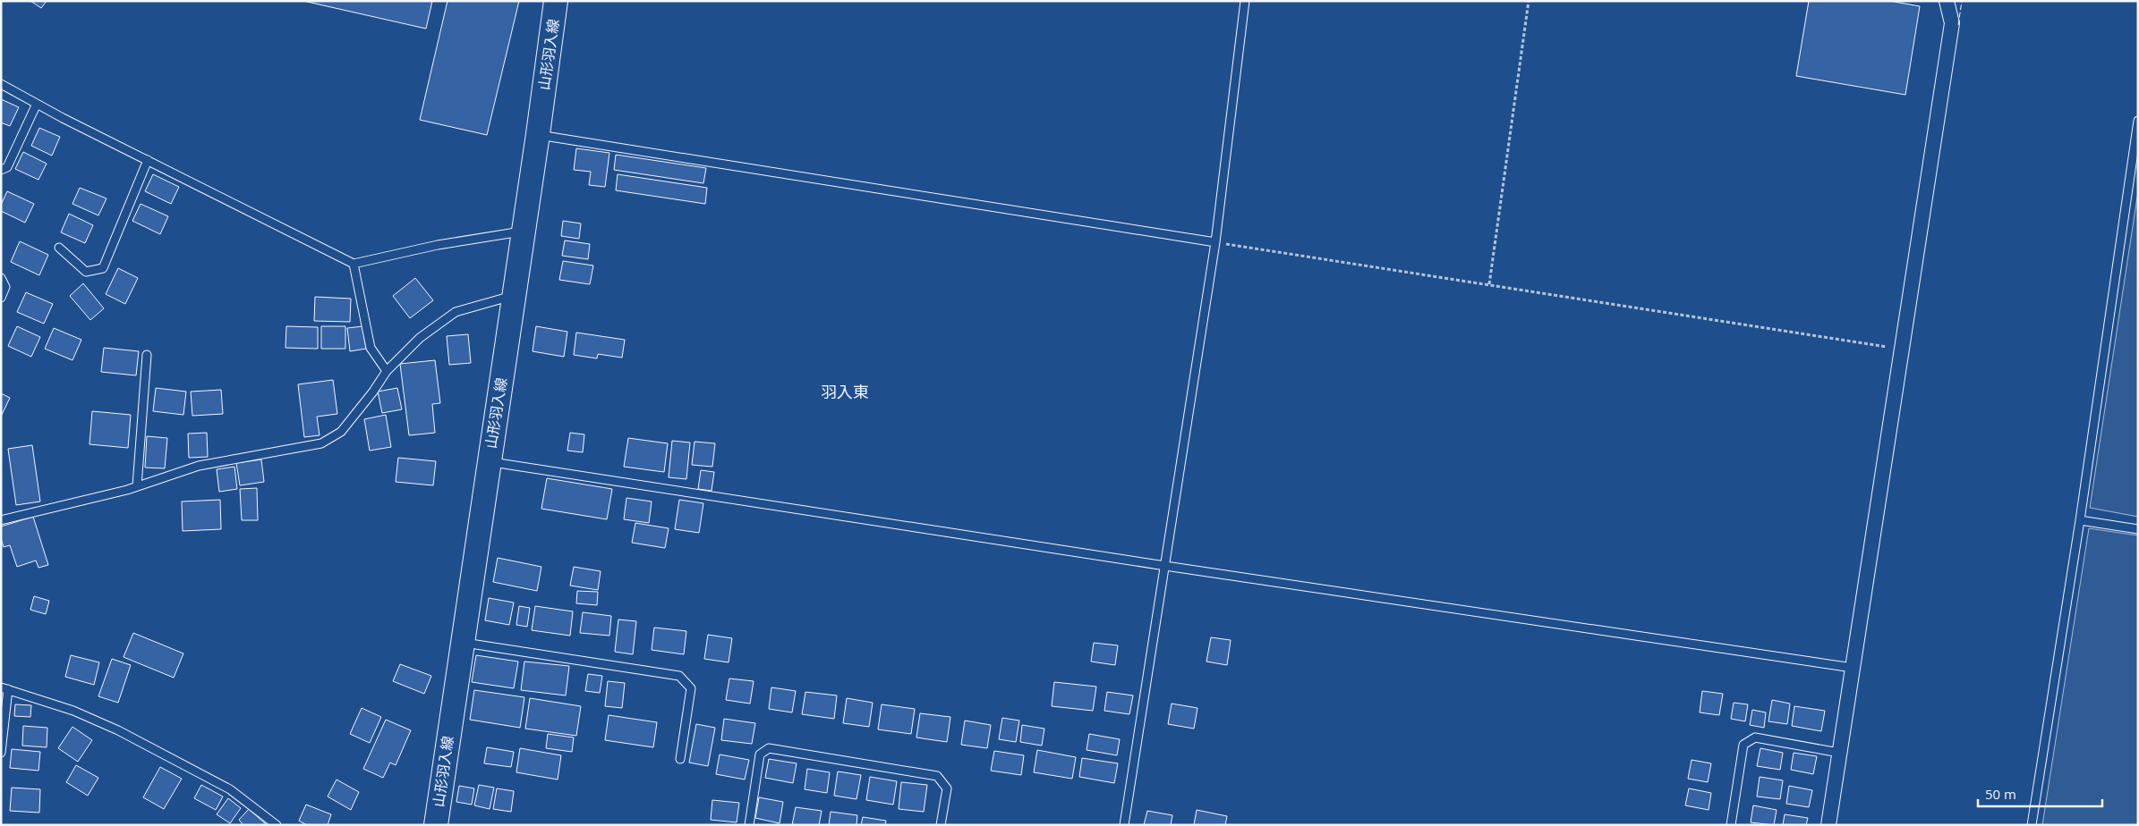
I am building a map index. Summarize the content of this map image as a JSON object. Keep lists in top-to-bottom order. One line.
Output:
{"streets":{"main road":["山形羽入線"]},"districts":["羽入東"],"scale_bar":"50 m"}
